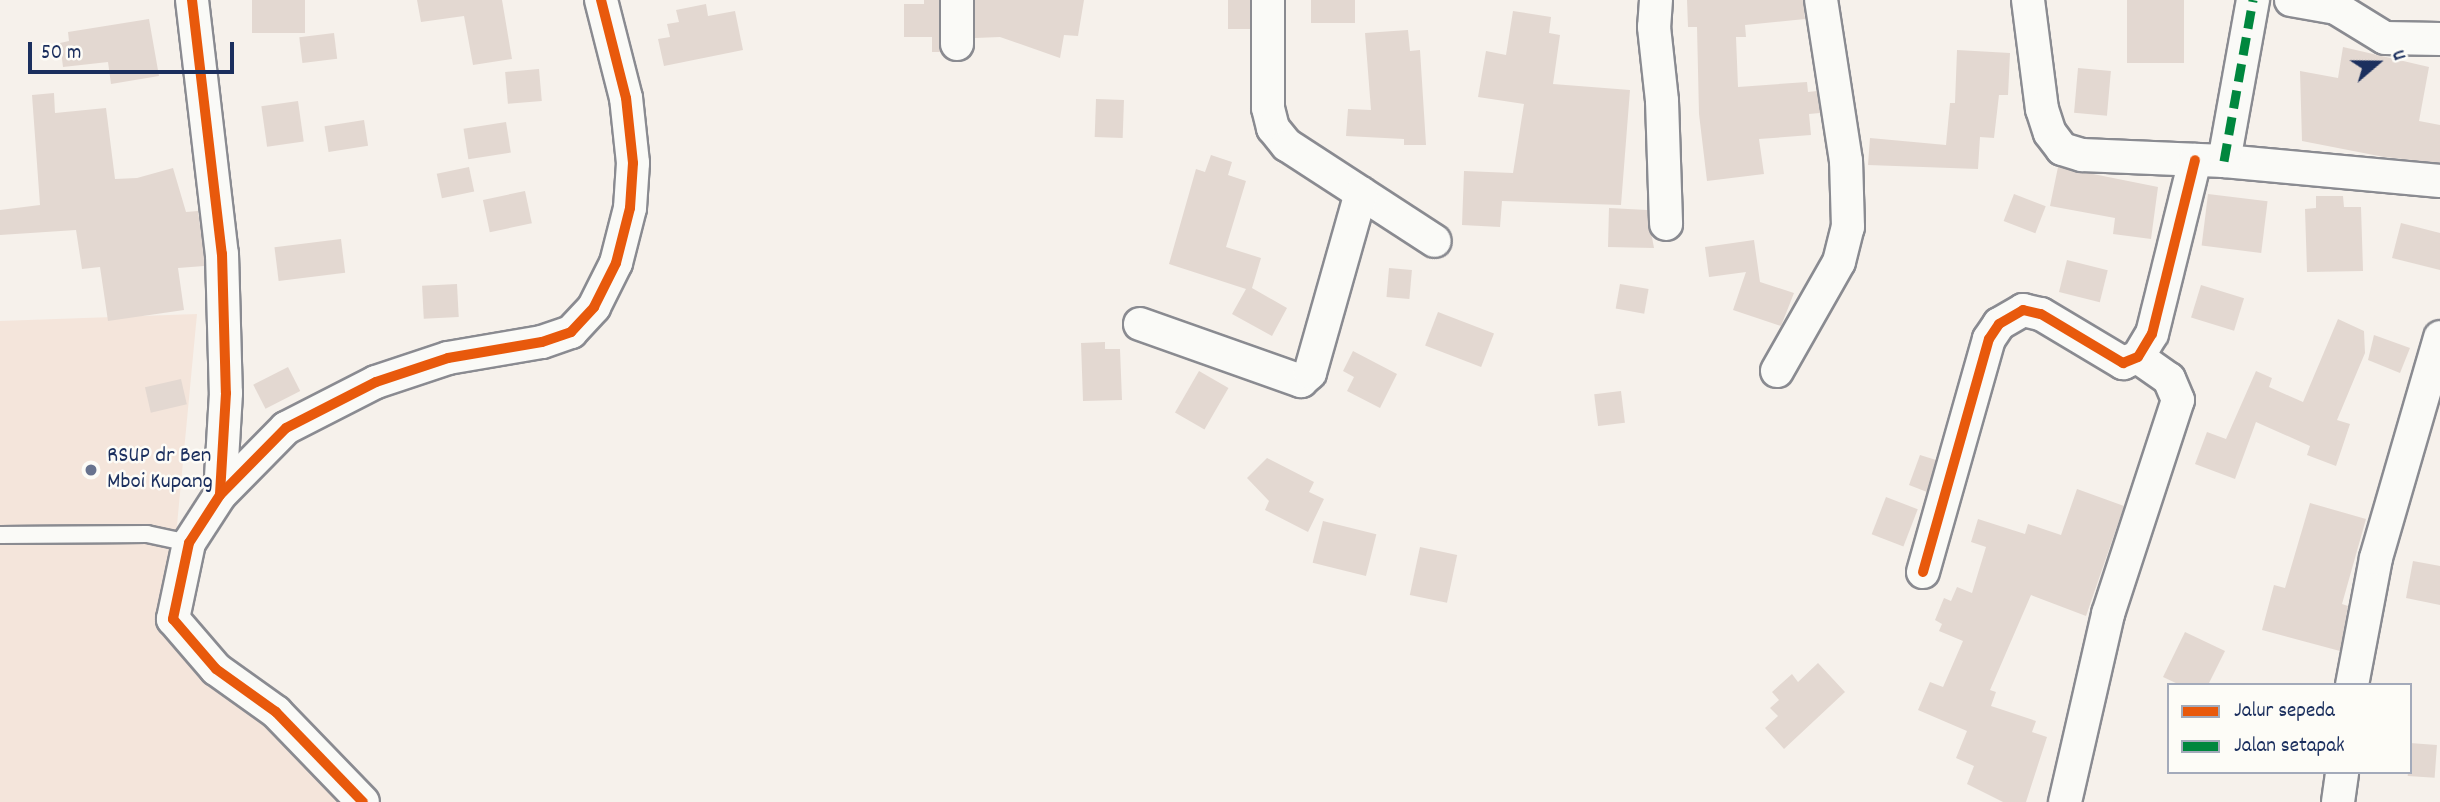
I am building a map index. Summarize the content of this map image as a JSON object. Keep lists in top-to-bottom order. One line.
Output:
{"places":["RSUP dr Ben Mboi Kupang"],"legend":["Jalur sepeda","Jalan setapak"],"scale_bar":"50 m","north":"right"}
